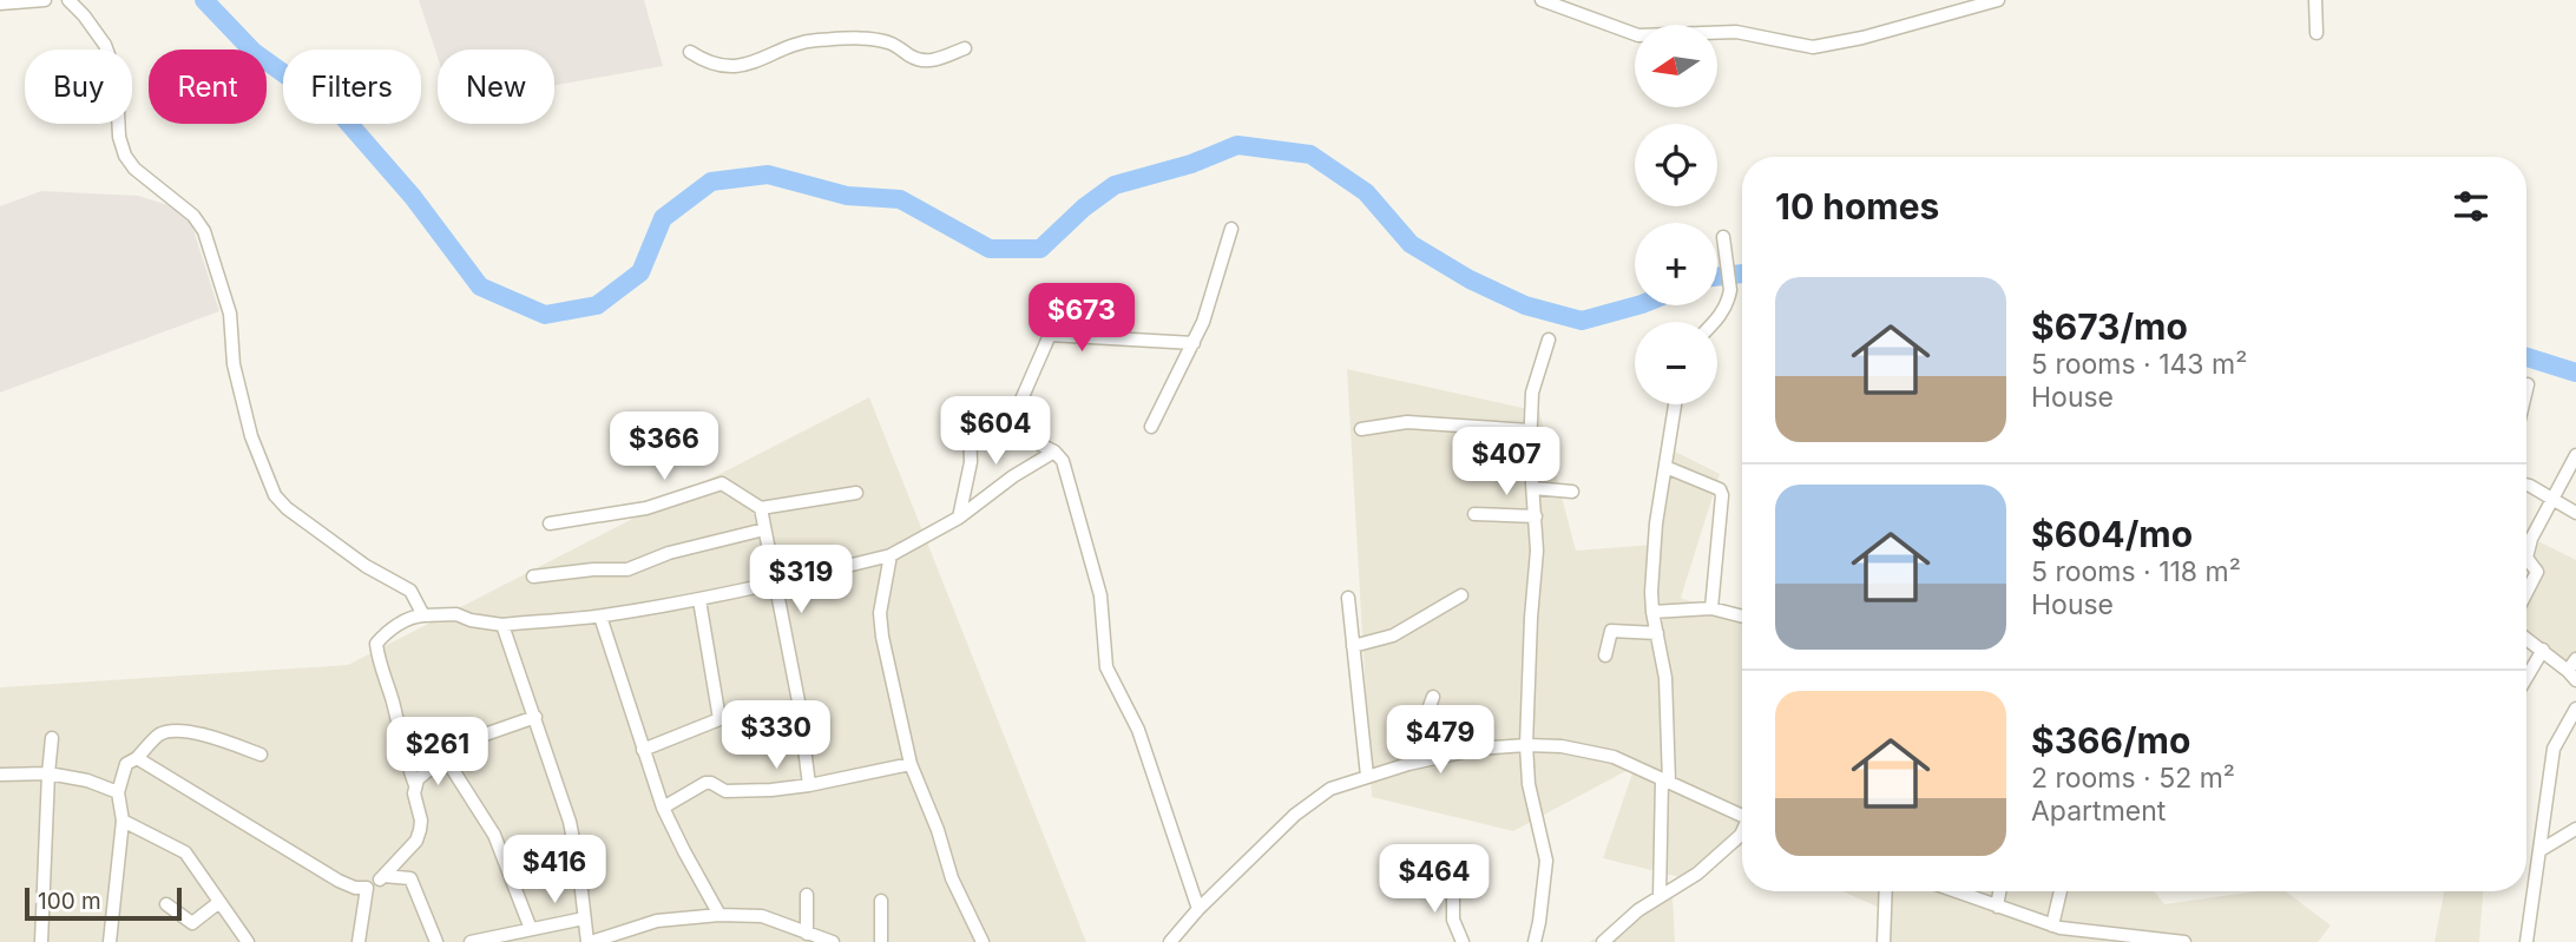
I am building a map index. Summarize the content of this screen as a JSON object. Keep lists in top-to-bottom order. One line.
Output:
{"scale_bar":"100 m","north":"left","page":{"map_buttons":["+","−"],"chip":["Buy","Rent","Filters","New"],"heading":"10 homes","list":[{"name":"$673/mo","note":"5 rooms · 143 m² · House"},{"name":"$604/mo","note":"5 rooms · 118 m² · House"},{"name":"$366/mo","note":"2 rooms · 52 m² · Apartment"}],"price":["$673","$604","$366","$407","$319","$330","$479","$261","$416","$464"],"scale":"100 m"}}
